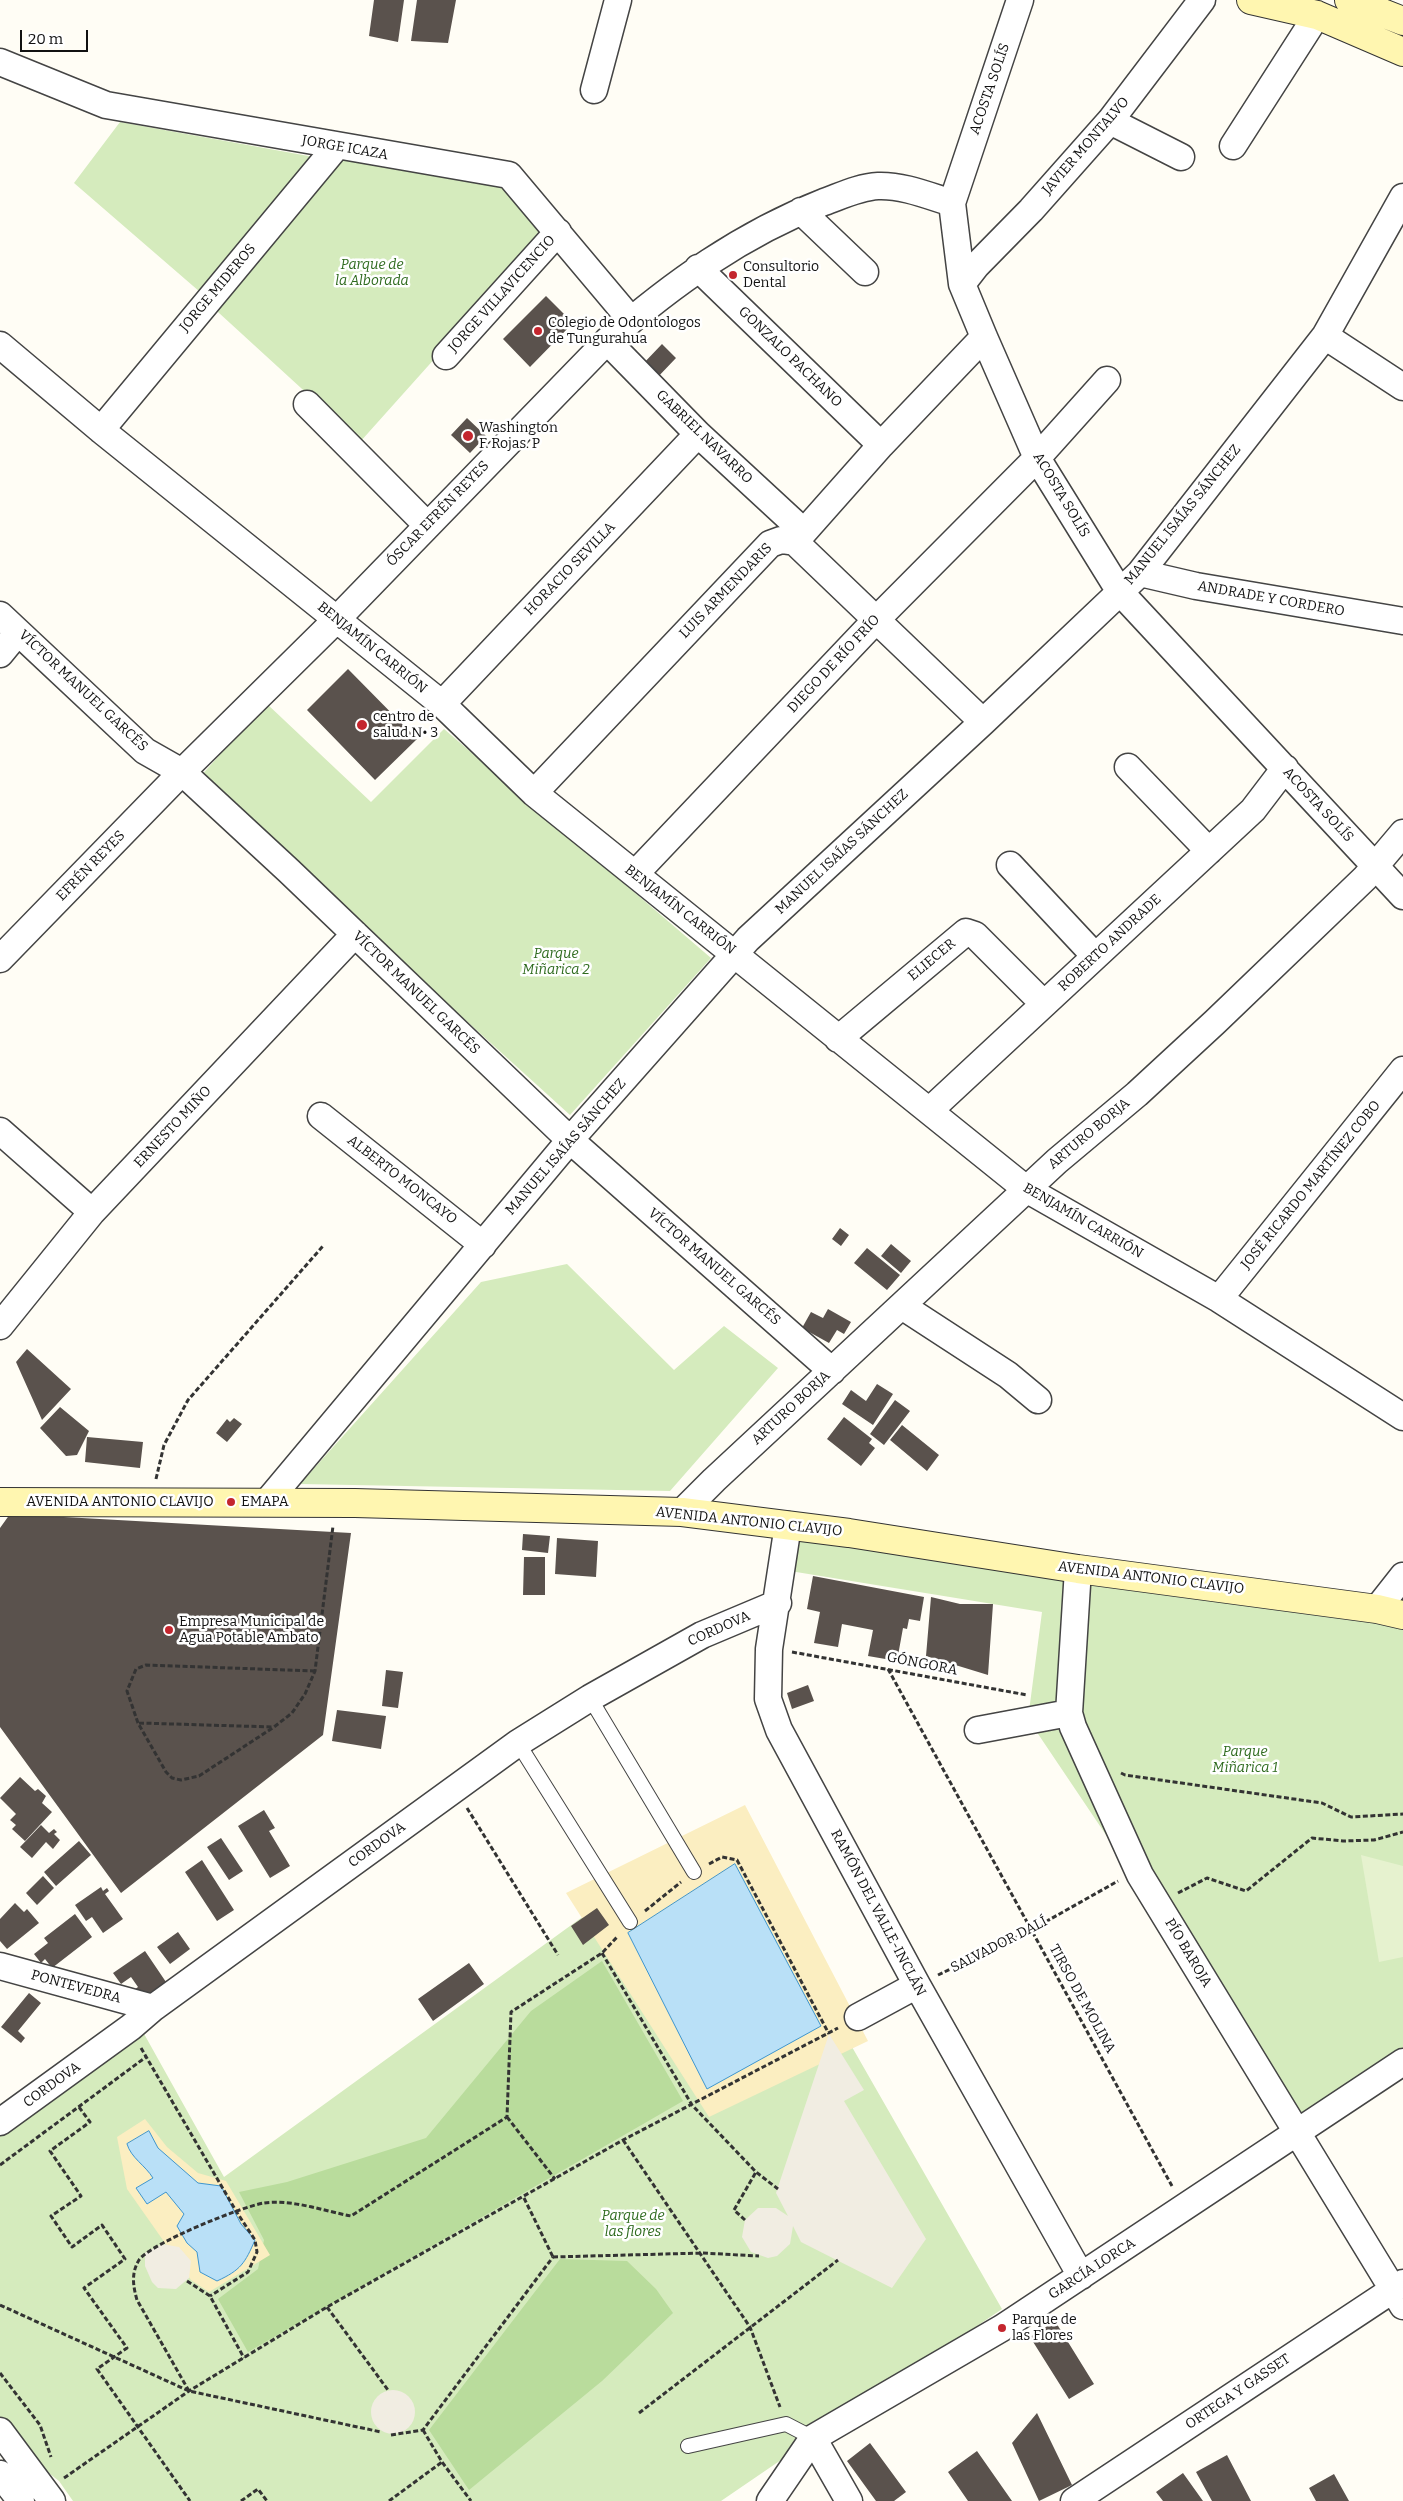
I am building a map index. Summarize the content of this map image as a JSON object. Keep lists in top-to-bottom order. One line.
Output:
{"streets":{"main road":["AVENIDA ANTONIO CLAVIJO"],"street":["ACOSTA SOLÍS","JAVIER MONTALVO","JORGE ICAZA","JORGE MIDEROS","JORGE VILLAVICENCIO","GONZALO PACHANO","GABRIEL NAVARRO","ÓSCAR EFRÉN REYES","MANUEL ISAÍAS SÁNCHEZ","HORACIO SEVILLA","LUIS ARMENDARIS","ANDRADE Y CORDERO","BENJAMÍN CARRIÓN","DIEGO DE RÍO FRÍO","VÍCTOR MANUEL GARCÉS","EFRÉN REYES","ROBERTO ANDRADE","ELIECER","ERNESTO MIÑO","ARTURO BORJA","ALBERTO MONCAYO","JOSÉ RICARDO MARTÍNEZ COBO","CORDOVA","RAMÓN DEL VALLE-INCLÁN","PÍO BAROJA","PONTEVEDRA","GARCÍA LORCA","ORTEGA Y GASSET"],"path":["GÓNGORA","SALVADOR DALÍ","TIRSO DE MOLINA"]},"crossings":[["ACOSTA SOLÍS","JAVIER MONTALVO"],["ACOSTA SOLÍS","ÓSCAR EFRÉN REYES"],["ACOSTA SOLÍS","MANUEL ISAÍAS SÁNCHEZ"],["ACOSTA SOLÍS","DIEGO DE RÍO FRÍO"],["ACOSTA SOLÍS","ROBERTO ANDRADE"],["ACOSTA SOLÍS","ARTURO BORJA"],["JORGE ICAZA","JORGE MIDEROS"],["JORGE ICAZA","JORGE VILLAVICENCIO"],["JORGE ICAZA","ÓSCAR EFRÉN REYES"],["JORGE MIDEROS","BENJAMÍN CARRIÓN"],["GONZALO PACHANO","ÓSCAR EFRÉN REYES"],["GABRIEL NAVARRO","ÓSCAR EFRÉN REYES"],["GABRIEL NAVARRO","MANUEL ISAÍAS SÁNCHEZ"],["GABRIEL NAVARRO","HORACIO SEVILLA"],["GABRIEL NAVARRO","LUIS ARMENDARIS"],["GABRIEL NAVARRO","DIEGO DE RÍO FRÍO"],["ÓSCAR EFRÉN REYES","BENJAMÍN CARRIÓN"],["ÓSCAR EFRÉN REYES","VÍCTOR MANUEL GARCÉS"],["ÓSCAR EFRÉN REYES","EFRÉN REYES"],["MANUEL ISAÍAS SÁNCHEZ","ANDRADE Y CORDERO"],["MANUEL ISAÍAS SÁNCHEZ","BENJAMÍN CARRIÓN"],["MANUEL ISAÍAS SÁNCHEZ","VÍCTOR MANUEL GARCÉS"],["MANUEL ISAÍAS SÁNCHEZ","ALBERTO MONCAYO"],["MANUEL ISAÍAS SÁNCHEZ","AVENIDA ANTONIO CLAVIJO"],["HORACIO SEVILLA","BENJAMÍN CARRIÓN"],["LUIS ARMENDARIS","BENJAMÍN CARRIÓN"],["BENJAMÍN CARRIÓN","DIEGO DE RÍO FRÍO"],["BENJAMÍN CARRIÓN","ROBERTO ANDRADE"],["BENJAMÍN CARRIÓN","ELIECER"],["BENJAMÍN CARRIÓN","ARTURO BORJA"],["BENJAMÍN CARRIÓN","JOSÉ RICARDO MARTÍNEZ COBO"],["VÍCTOR MANUEL GARCÉS","EFRÉN REYES"],["VÍCTOR MANUEL GARCÉS","ERNESTO MIÑO"],["VÍCTOR MANUEL GARCÉS","ARTURO BORJA"],["ROBERTO ANDRADE","ELIECER"],["ARTURO BORJA","AVENIDA ANTONIO CLAVIJO"],["AVENIDA ANTONIO CLAVIJO","RAMÓN DEL VALLE-INCLÁN"],["AVENIDA ANTONIO CLAVIJO","PÍO BAROJA"],["CORDOVA","RAMÓN DEL VALLE-INCLÁN"],["CORDOVA","PONTEVEDRA"],["GÓNGORA","RAMÓN DEL VALLE-INCLÁN"],["GÓNGORA","PÍO BAROJA"],["GÓNGORA","TIRSO DE MOLINA"],["RAMÓN DEL VALLE-INCLÁN","SALVADOR DALÍ"],["RAMÓN DEL VALLE-INCLÁN","GARCÍA LORCA"],["SALVADOR DALÍ","PÍO BAROJA"],["SALVADOR DALÍ","TIRSO DE MOLINA"],["PÍO BAROJA","GARCÍA LORCA"],["PÍO BAROJA","ORTEGA Y GASSET"],["TIRSO DE MOLINA","GARCÍA LORCA"]],"parks":["Parque de la Alborada","Parque Miñarica 2","Parque Miñarica 1","Parque de las flores"],"places":["Consultorio Dental","Colegio de Odontologos de Tungurahua","Washington F. Rojas. P","centro de salud N• 3","EMAPA","Empresa Municipal de Agua Potable Ambato","Parque de las Flores"],"scale_bar":"20 m"}
